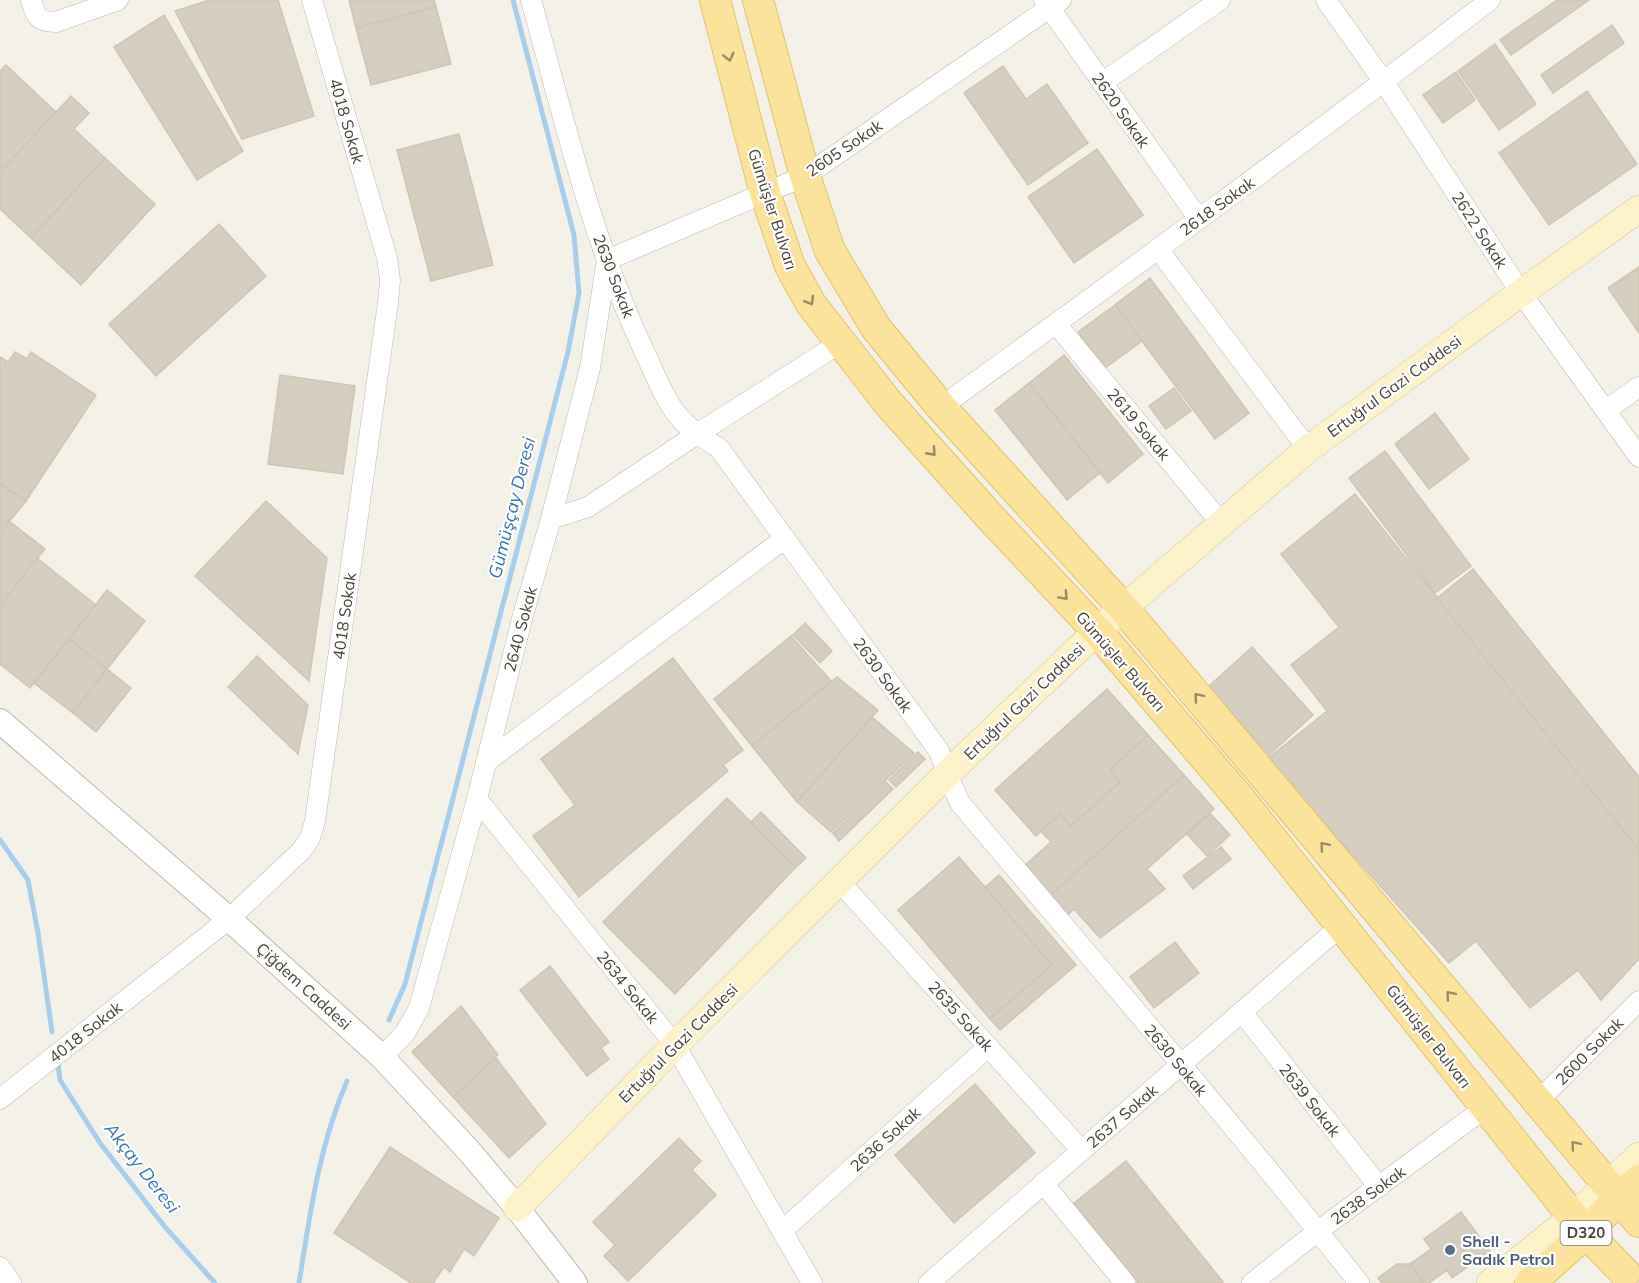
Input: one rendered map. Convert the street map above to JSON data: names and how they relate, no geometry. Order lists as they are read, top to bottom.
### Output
{
  "streets": {
    "main road": ["Gümüşler Bulvarı", "Ertuğrul Gazi Caddesi", "D320"],
    "street": [
      "2620 Sokak",
      "4018 Sokak",
      "2605 Sokak",
      "2618 Sokak",
      "2622 Sokak",
      "2630 Sokak",
      "2619 Sokak",
      "2640 Sokak",
      "Çiğdem Caddesi",
      "2634 Sokak",
      "2635 Sokak",
      "2600 Sokak",
      "2639 Sokak",
      "2637 Sokak",
      "2636 Sokak",
      "2638 Sokak"
    ]
  },
  "crossings": [
    ["2620 Sokak", "2605 Sokak"],
    ["2620 Sokak", "2618 Sokak"],
    ["4018 Sokak", "Çiğdem Caddesi"],
    ["2605 Sokak", "Gümüşler Bulvarı"],
    ["2605 Sokak", "2630 Sokak"],
    ["2605 Sokak", "2640 Sokak"],
    ["2618 Sokak", "2622 Sokak"],
    ["2618 Sokak", "2619 Sokak"],
    ["Gümüşler Bulvarı", "Ertuğrul Gazi Caddesi"],
    ["Gümüşler Bulvarı", "2637 Sokak"],
    ["Gümüşler Bulvarı", "2638 Sokak"],
    ["Gümüşler Bulvarı", "D320"],
    ["2622 Sokak", "Ertuğrul Gazi Caddesi"],
    ["2630 Sokak", "Ertuğrul Gazi Caddesi"],
    ["2630 Sokak", "2640 Sokak"],
    ["2630 Sokak", "2637 Sokak"],
    ["2630 Sokak", "2638 Sokak"],
    ["Ertuğrul Gazi Caddesi", "2619 Sokak"],
    ["Ertuğrul Gazi Caddesi", "Çiğdem Caddesi"],
    ["Ertuğrul Gazi Caddesi", "2634 Sokak"],
    ["Ertuğrul Gazi Caddesi", "2635 Sokak"],
    ["2640 Sokak", "Çiğdem Caddesi"],
    ["2640 Sokak", "2634 Sokak"],
    ["2634 Sokak", "2636 Sokak"],
    ["2635 Sokak", "2637 Sokak"],
    ["2635 Sokak", "2636 Sokak"],
    ["2639 Sokak", "2637 Sokak"],
    ["2639 Sokak", "2638 Sokak"]
  ],
  "water": ["Gümüşçay Deresi", "Akçay Deresi"],
  "places": ["Shell - Sadık Petrol"]
}
